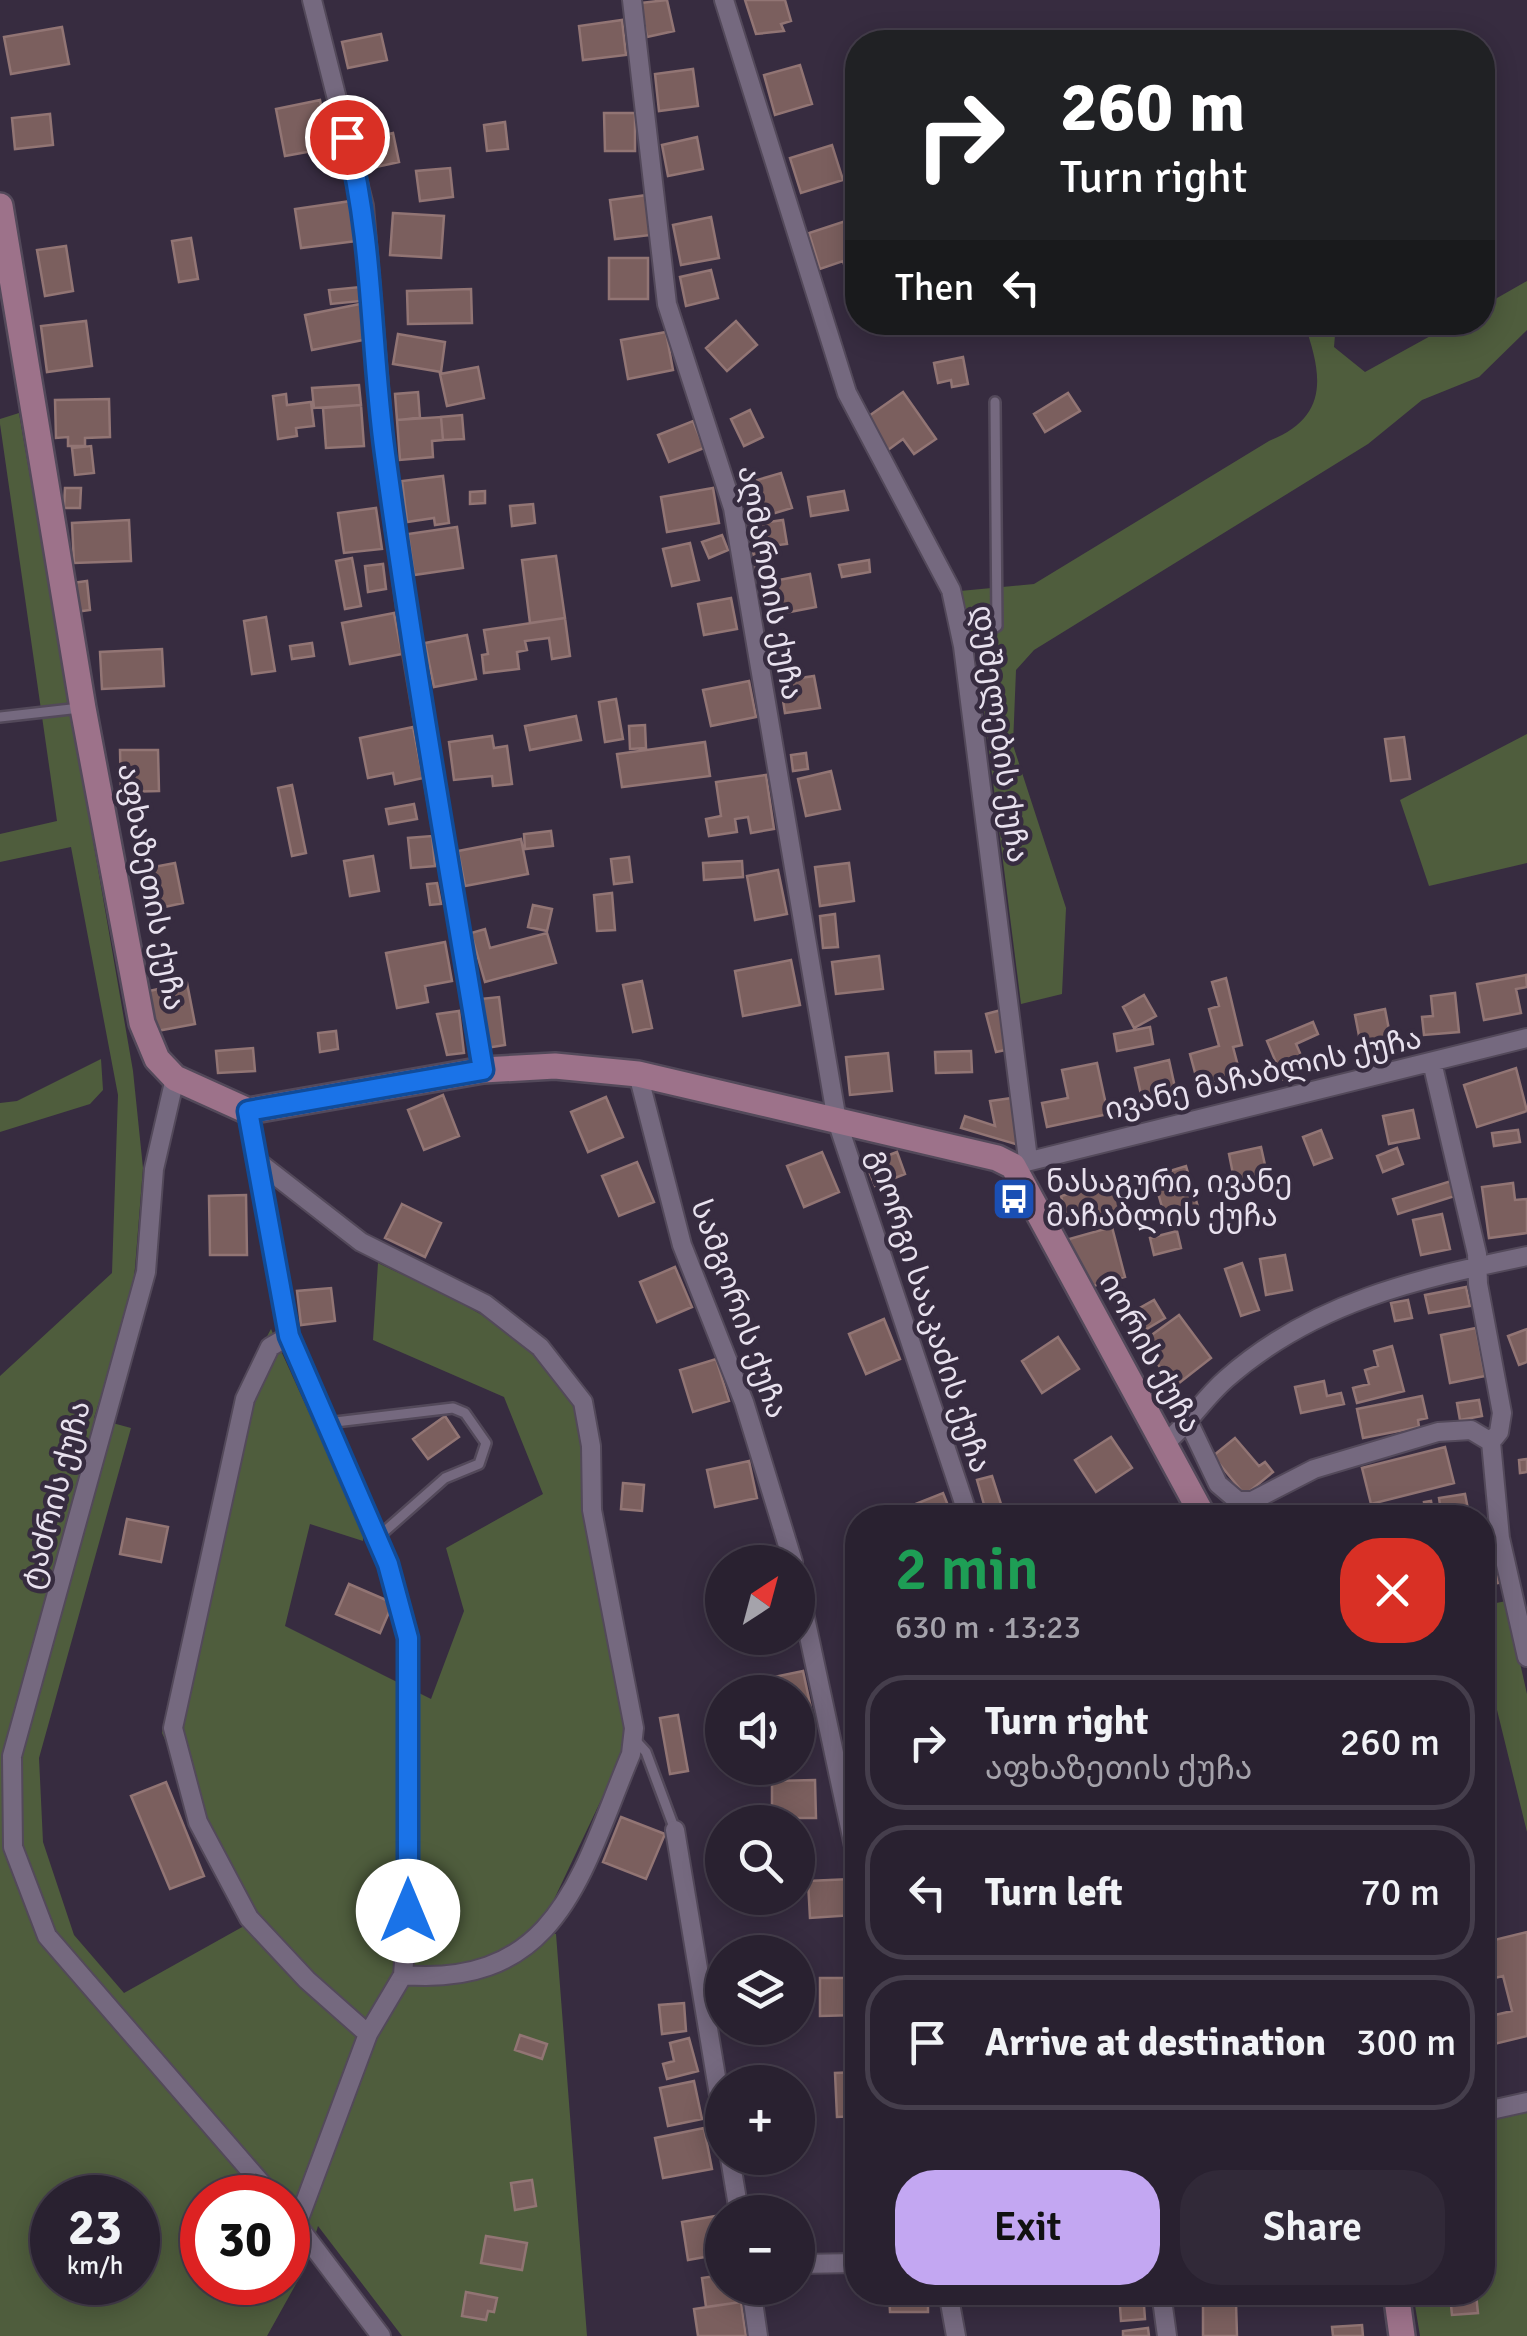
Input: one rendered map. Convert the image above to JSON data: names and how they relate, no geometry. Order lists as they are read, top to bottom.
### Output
{
  "streets": {
    "street": [
      "აღმართის ქუჩა",
      "დუშელების ქუჩა",
      "აფხაზეთის ქუჩა",
      "ივანე მაჩაბლის ქუჩა",
      "სამგორის ქუჩა",
      "გიორგი სააკაძის ქუჩა",
      "იორის ქუჩა",
      "ტაძრის ქუჩა"
    ]
  },
  "crossings": [
    ["აღმართის ქუჩა", "გიორგი სააკაძის ქუჩა"],
    ["დუშელების ქუჩა", "ივანე მაჩაბლის ქუჩა"],
    ["დუშელების ქუჩა", "იორის ქუჩა"],
    ["აფხაზეთის ქუჩა", "ტაძრის ქუჩა"],
    ["ივანე მაჩაბლის ქუჩა", "იორის ქუჩა"]
  ],
  "places": {
    "bus stop": ["ნასაგური, ივანე მაჩაბლის ქუჩა"]
  },
  "north": "top right",
  "page": {
    "turn": ["260 m", "Turn right"],
    "then": "Then",
    "heading": ["2 min", "630 m · 13:23"],
    "map_buttons": ["+", "−"],
    "list": [
      {
        "name": "Turn right",
        "note": "აფხაზეთის ქუჩა",
        "value": "260 m"
      },
      {
        "name": "Turn left",
        "value": "70 m"
      },
      {
        "name": "Arrive at destination",
        "value": "300 m"
      }
    ],
    "buttons": ["Exit", "Share"],
    "speed": "23 km/h",
    "limit": "30"
  }
}
